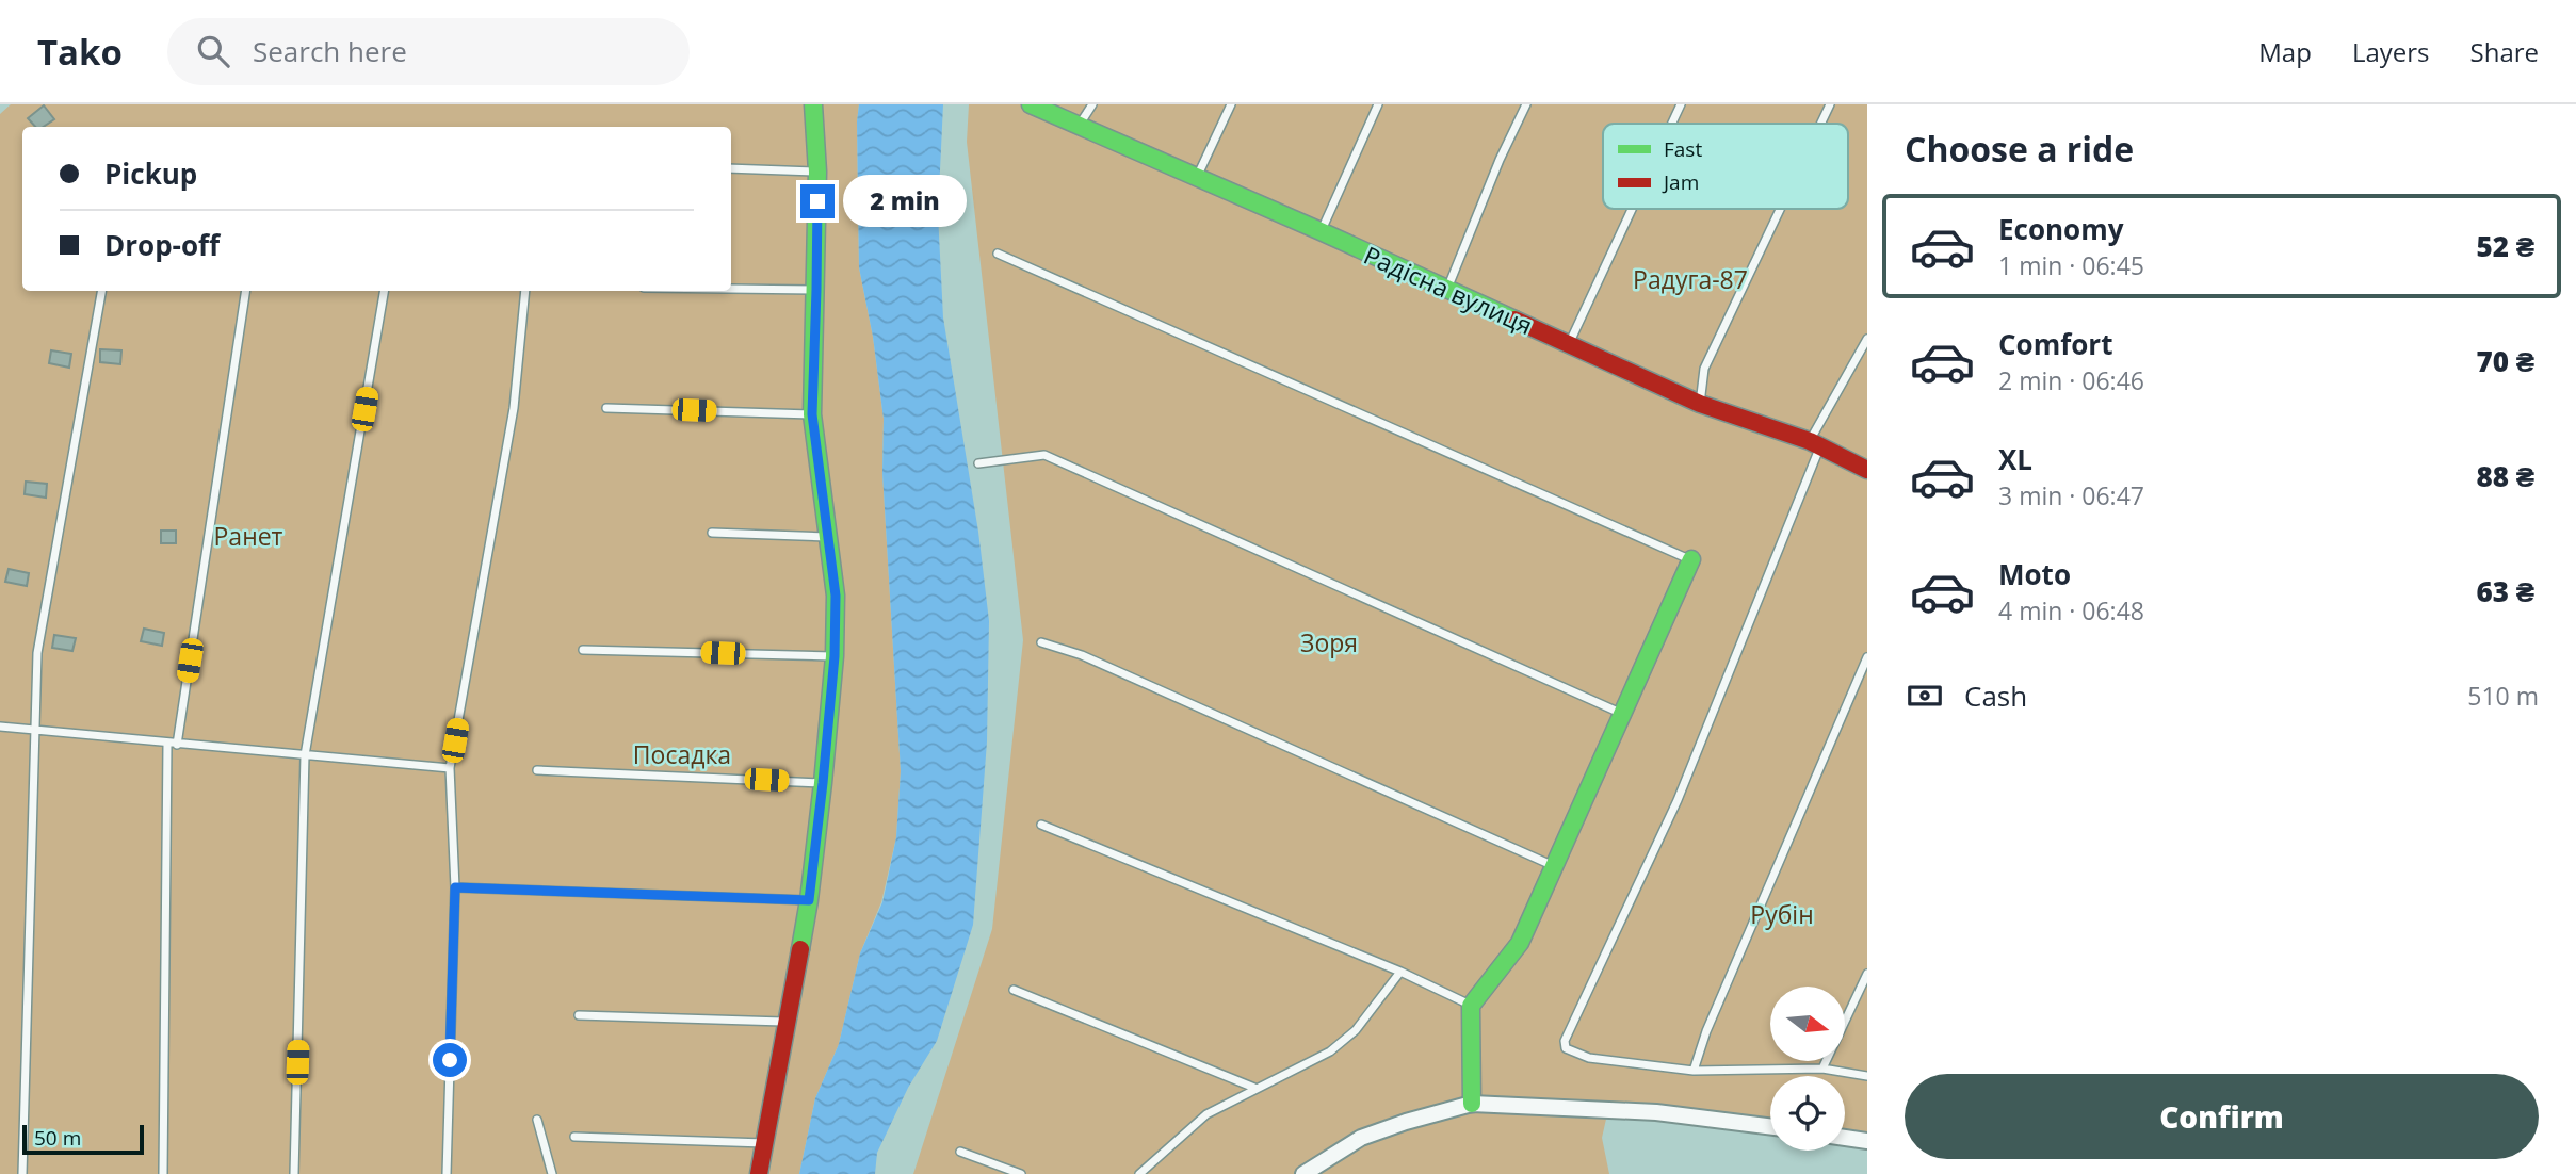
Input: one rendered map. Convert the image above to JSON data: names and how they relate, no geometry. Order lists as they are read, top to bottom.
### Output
{
  "streets": {
    "street": ["Радісна вулиця"]
  },
  "parks": [
    "Радуга-87",
    "Ранет",
    "Зоря",
    "Посадка",
    "Рубін"
  ],
  "legend": ["Fast", "Jam"],
  "scale_bar": "50 m",
  "north": "right",
  "page": {
    "header": "Tako",
    "search": "Search here",
    "nav": ["Map", "Layers", "Share"],
    "heading": "Choose a ride",
    "banner": ["Pickup", "Drop-off"],
    "bubble": "2 min",
    "list": [
      {
        "name": "Economy",
        "note": "1 min · 06:45",
        "value": "52 ₴"
      },
      {
        "name": "Comfort",
        "note": "2 min · 06:46",
        "value": "70 ₴"
      },
      {
        "name": "XL",
        "note": "3 min · 06:47",
        "value": "88 ₴"
      },
      {
        "name": "Moto",
        "note": "4 min · 06:48",
        "value": "63 ₴"
      }
    ],
    "pay": ["Cash", "510 m"],
    "buttons": "Confirm",
    "scale": "50 m"
  }
}
